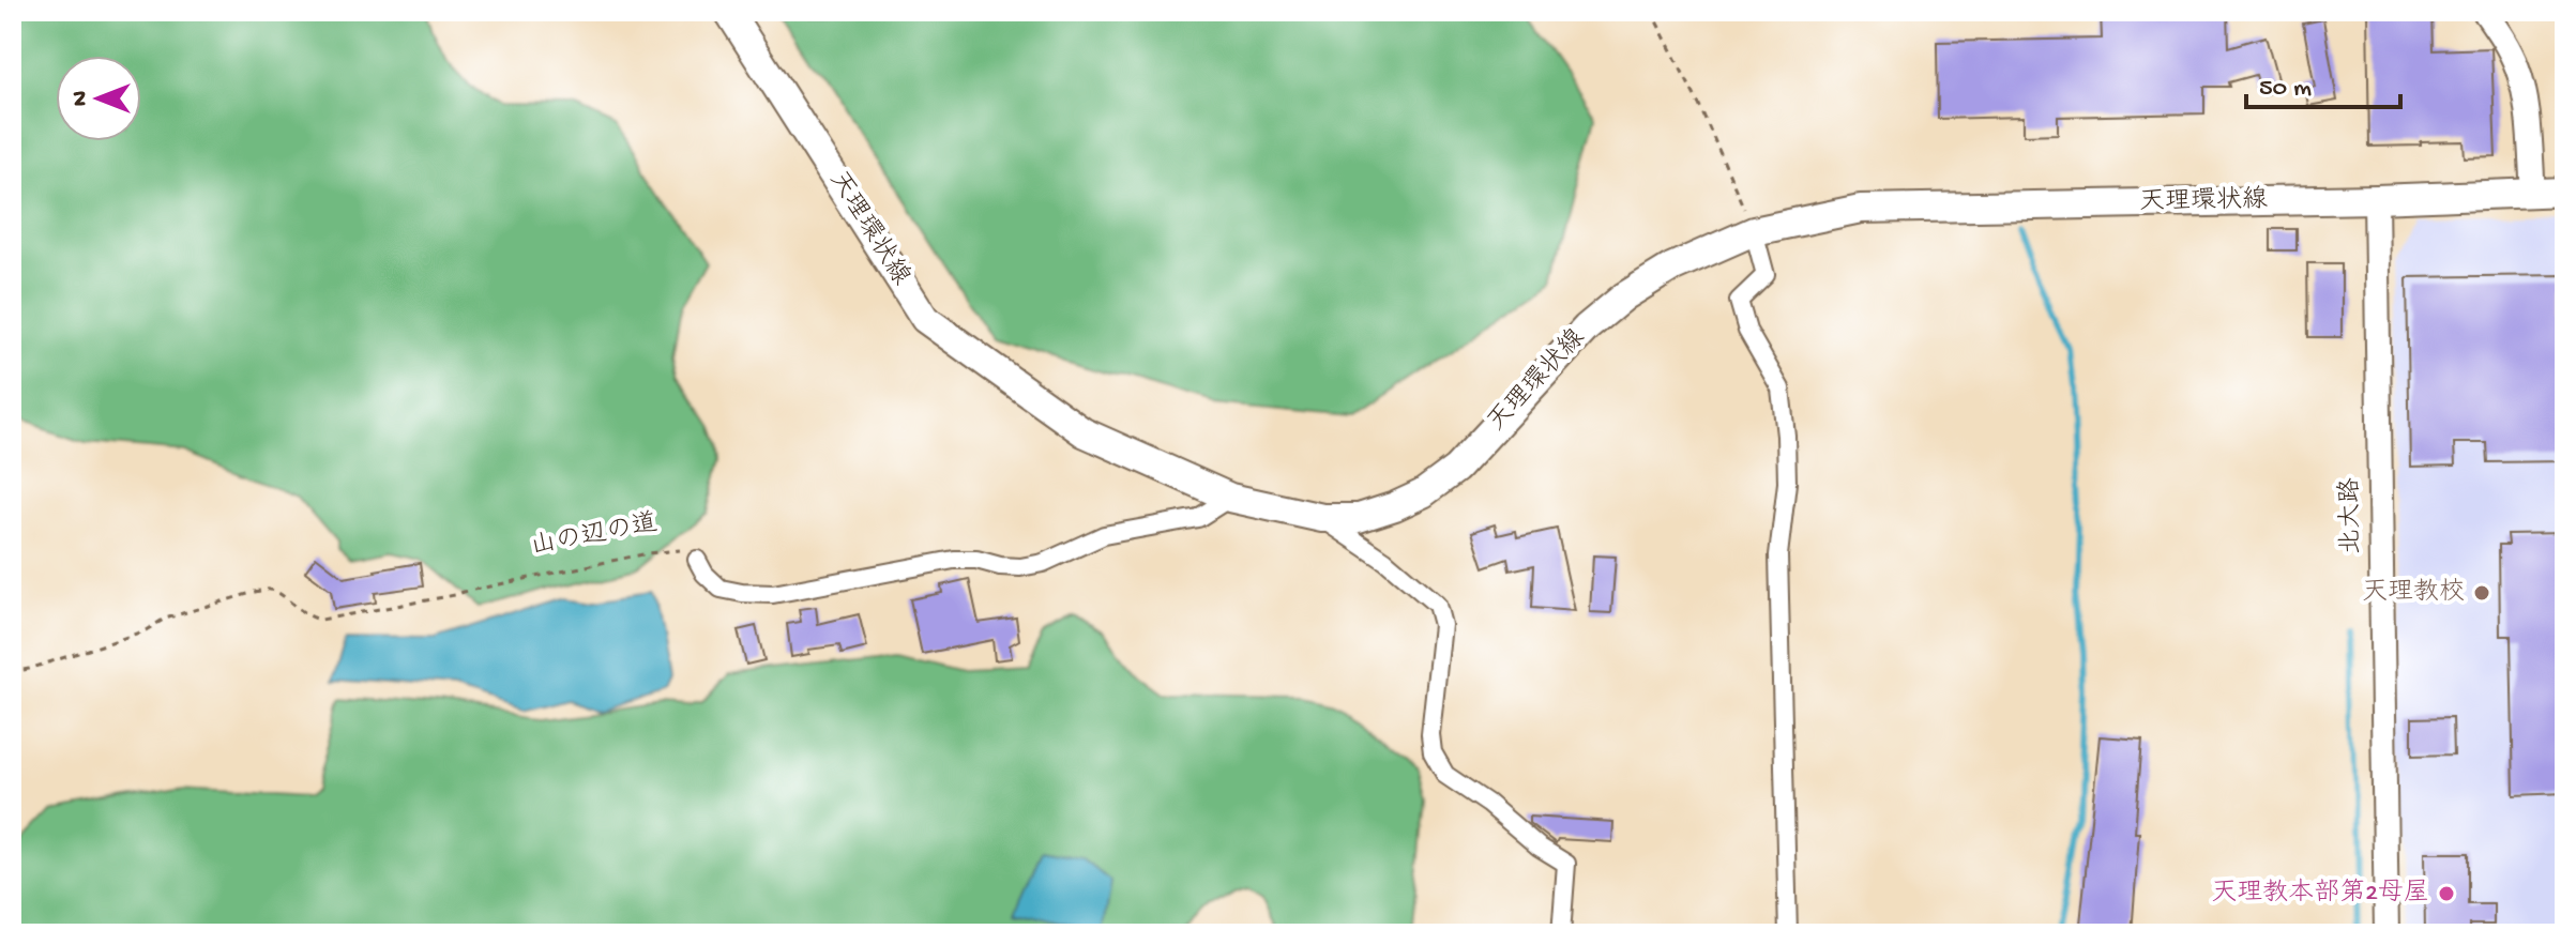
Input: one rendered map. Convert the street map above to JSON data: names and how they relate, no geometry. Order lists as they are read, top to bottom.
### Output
{
  "streets": {
    "main road": ["天理環状線"],
    "street": ["北大路"],
    "path": ["山の辺の道"]
  },
  "crossings": [
    ["天理環状線", "北大路"]
  ],
  "places": ["天理教校", "天理教本部第2母屋"],
  "scale_bar": "50 m",
  "north": "left"
}
